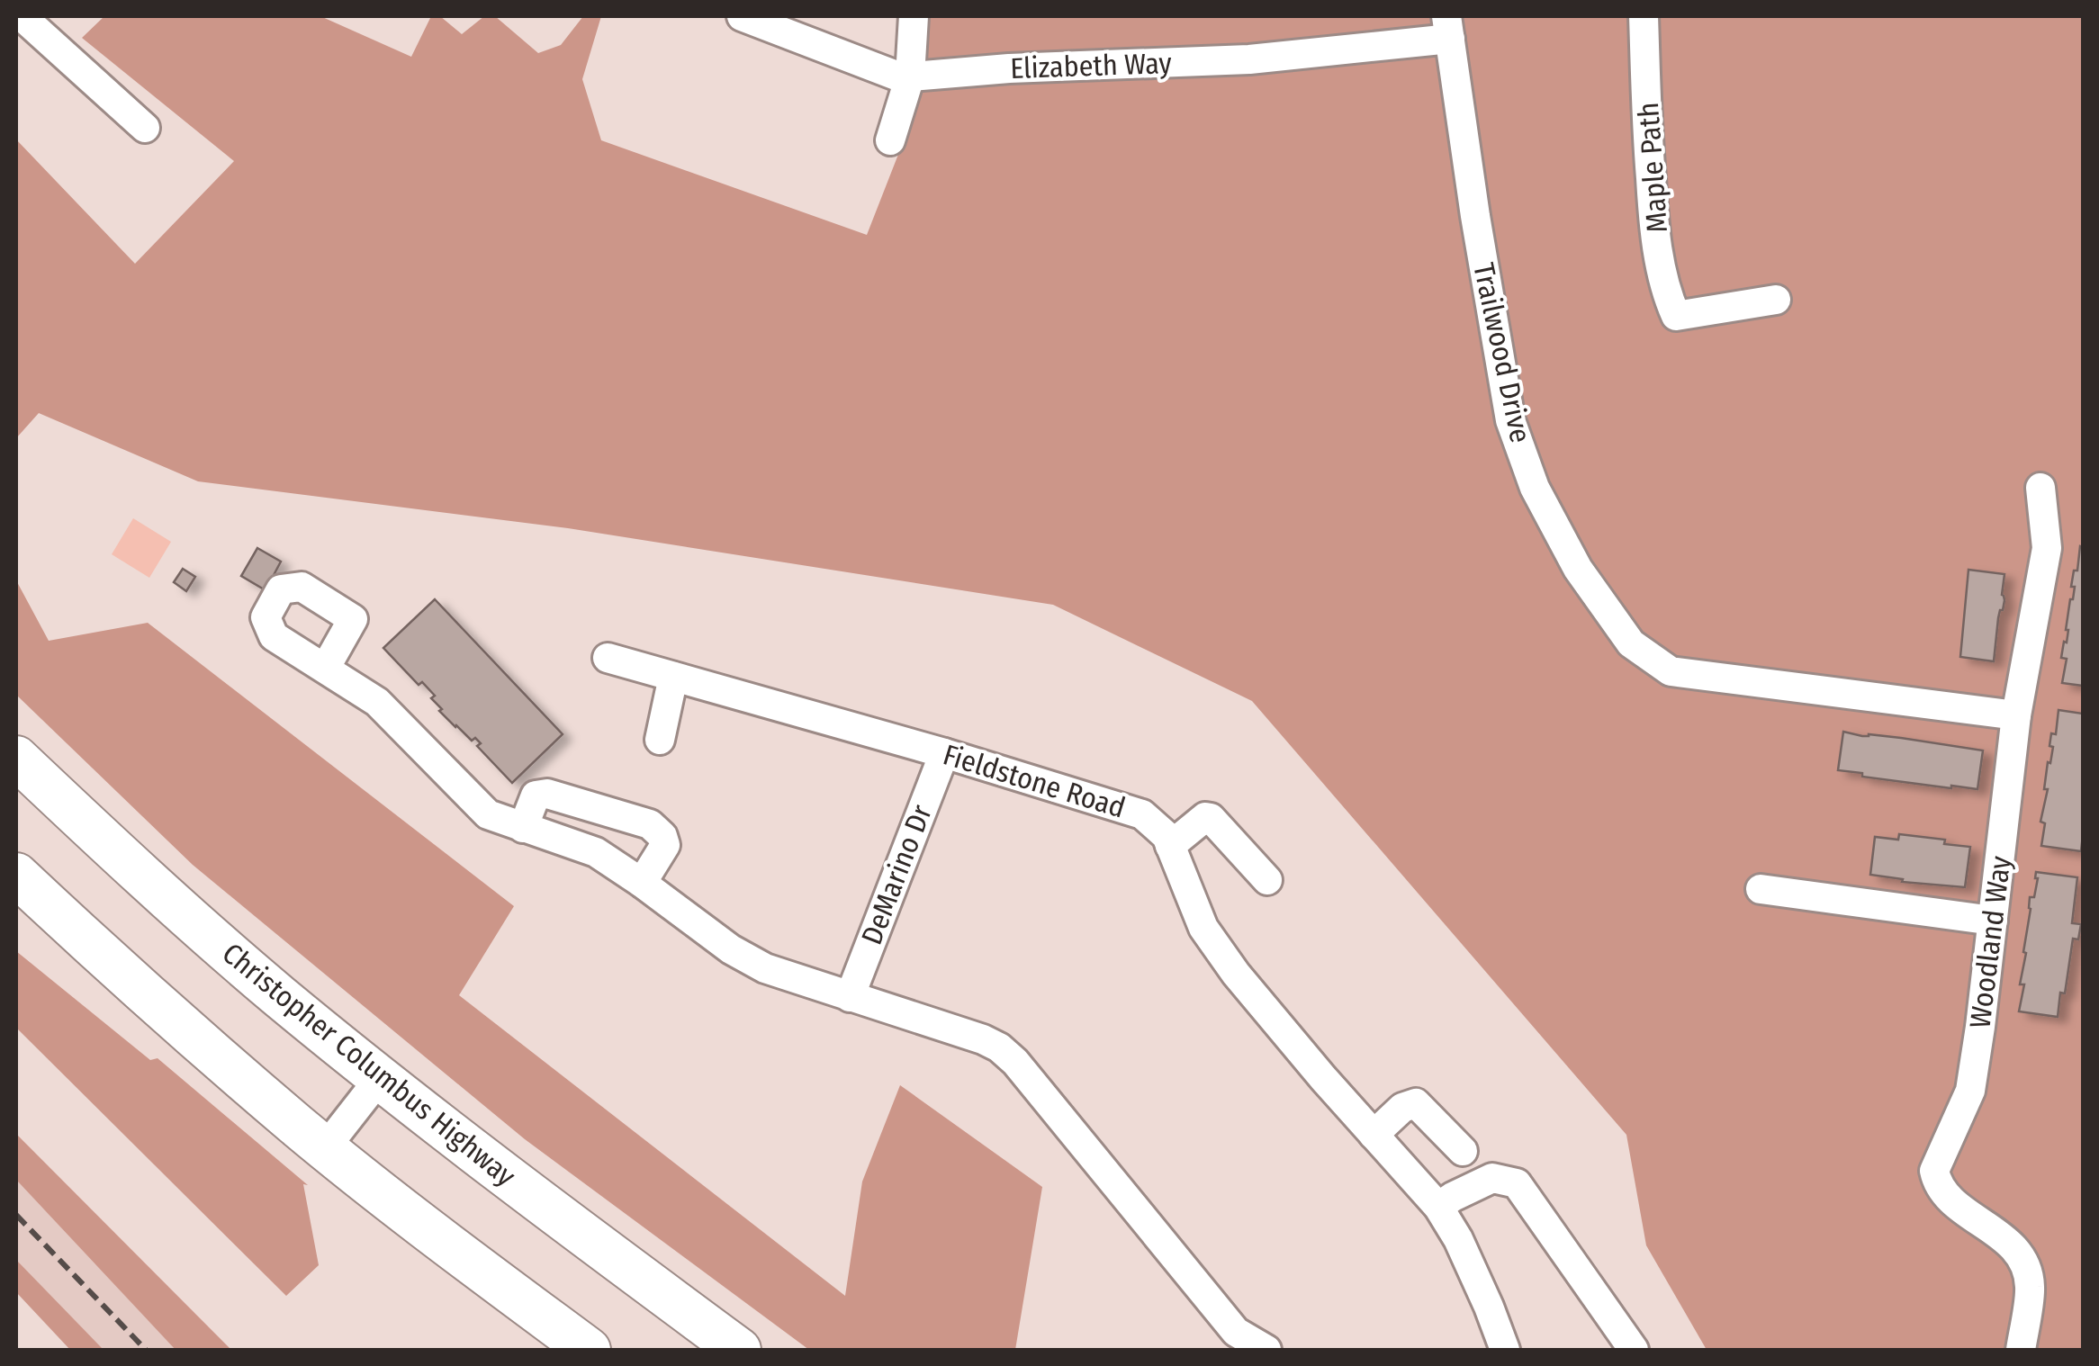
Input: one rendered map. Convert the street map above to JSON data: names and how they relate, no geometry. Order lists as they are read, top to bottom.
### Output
{
  "streets": {
    "highway": ["Christopher Columbus Highway"],
    "street": [
      "Elizabeth Way",
      "Maple Path",
      "Trailwood Drive",
      "Fieldstone Road",
      "DeMarino Dr",
      "Woodland Way"
    ]
  },
  "crossings": [
    ["Elizabeth Way", "Trailwood Drive"],
    ["Trailwood Drive", "Woodland Way"],
    ["Fieldstone Road", "DeMarino Dr"]
  ]
}
